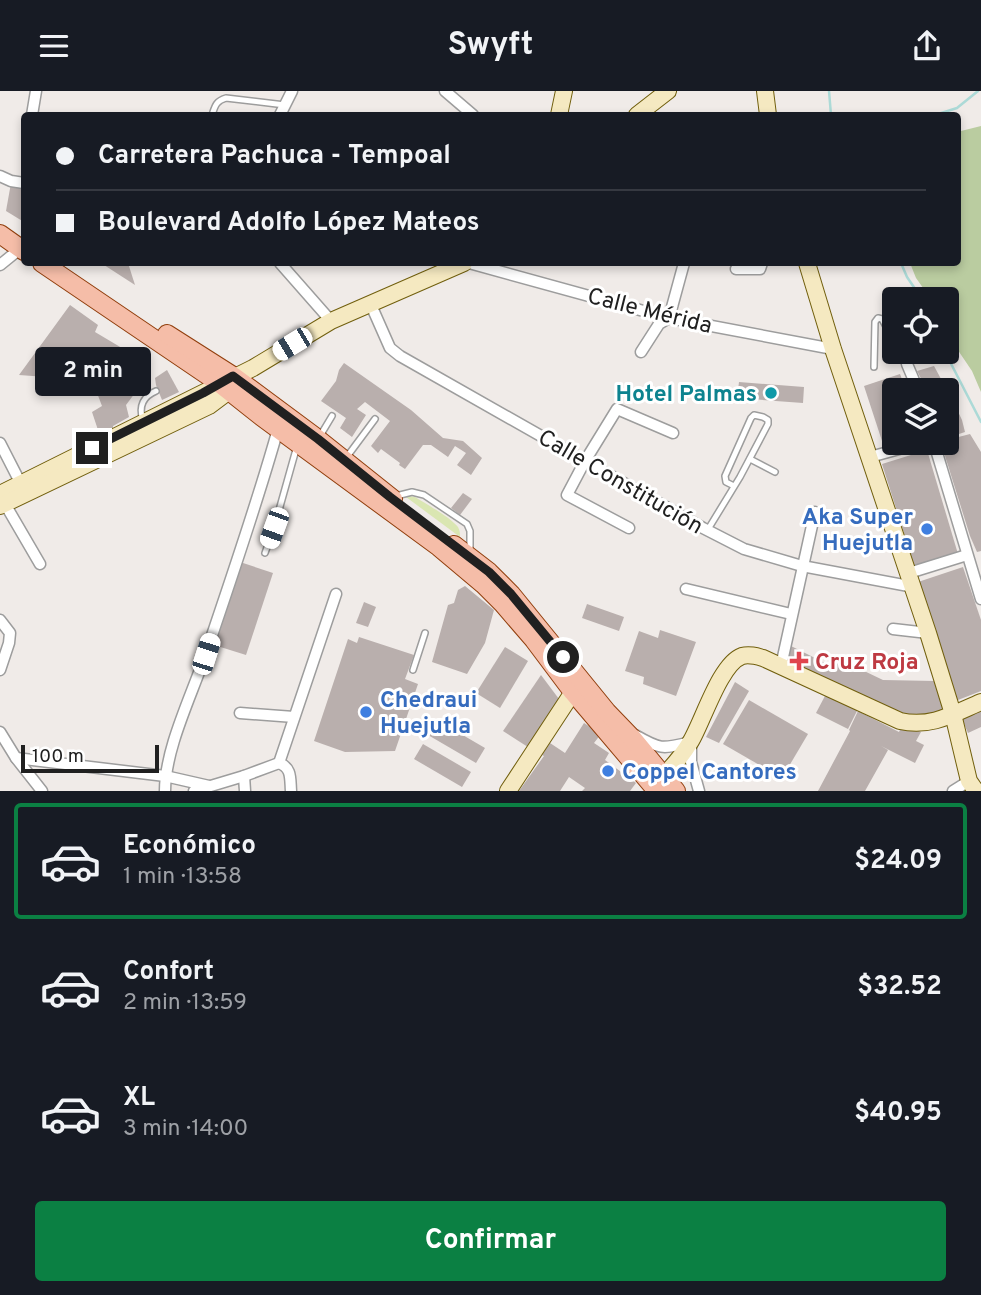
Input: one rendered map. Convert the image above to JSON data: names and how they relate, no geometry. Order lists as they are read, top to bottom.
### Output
{
  "streets": {
    "street": ["Calle Mérida", "Calle Constitución"]
  },
  "places": {
    "other": [
      "Hotel Palmas",
      "Aka Super Huejutla",
      "Chedraui Huejutla",
      "Coppel Cantores"
    ],
    "health": ["Cruz Roja"]
  },
  "scale_bar": "100 m",
  "page": {
    "header": "Swyft",
    "banner": ["Carretera Pachuca - Tempoal", "Boulevard Adolfo López Mateos"],
    "bubble": "2 min",
    "scale": "100 m",
    "list": [
      {
        "name": "Económico",
        "note": "1 min · 13:58",
        "value": "$24.09"
      },
      {
        "name": "Confort",
        "note": "2 min · 13:59",
        "value": "$32.52"
      },
      {
        "name": "XL",
        "note": "3 min · 14:00",
        "value": "$40.95"
      }
    ],
    "buttons": "Confirmar"
  }
}
